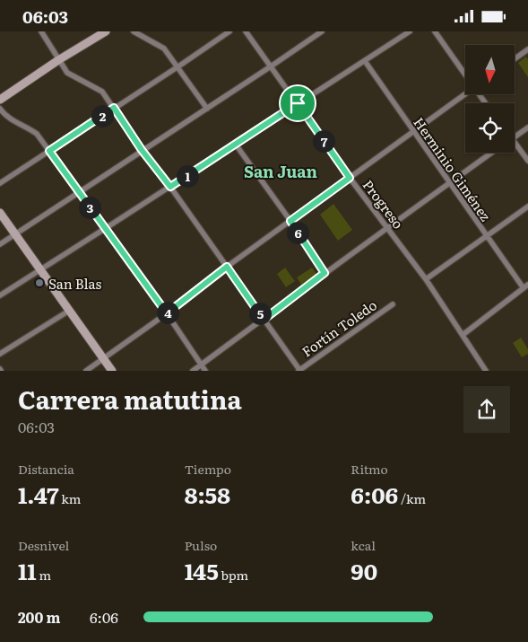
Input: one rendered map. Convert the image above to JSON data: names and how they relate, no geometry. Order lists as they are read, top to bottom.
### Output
{
  "streets": {
    "street": ["Herminio Giménez", "Progreso", "Fortín Toledo"]
  },
  "districts": ["San Juan"],
  "places": ["San Blas"],
  "north": "bottom",
  "page": {
    "status": "06:03",
    "pins": [
      "2",
      "7",
      "1",
      "3",
      "6",
      "4",
      "5"
    ],
    "heading": ["Carrera matutina", "06:03"],
    "stats": [
      ["Distancia", "1.47 km"],
      ["Tiempo", "8:58"],
      ["Ritmo", "6:06 /km"],
      ["Desnivel", "11 m"],
      ["Pulso", "145 bpm"],
      ["kcal", "90"]
    ],
    "list": [
      {
        "name": "200 m",
        "note": "6:06"
      }
    ]
  }
}
